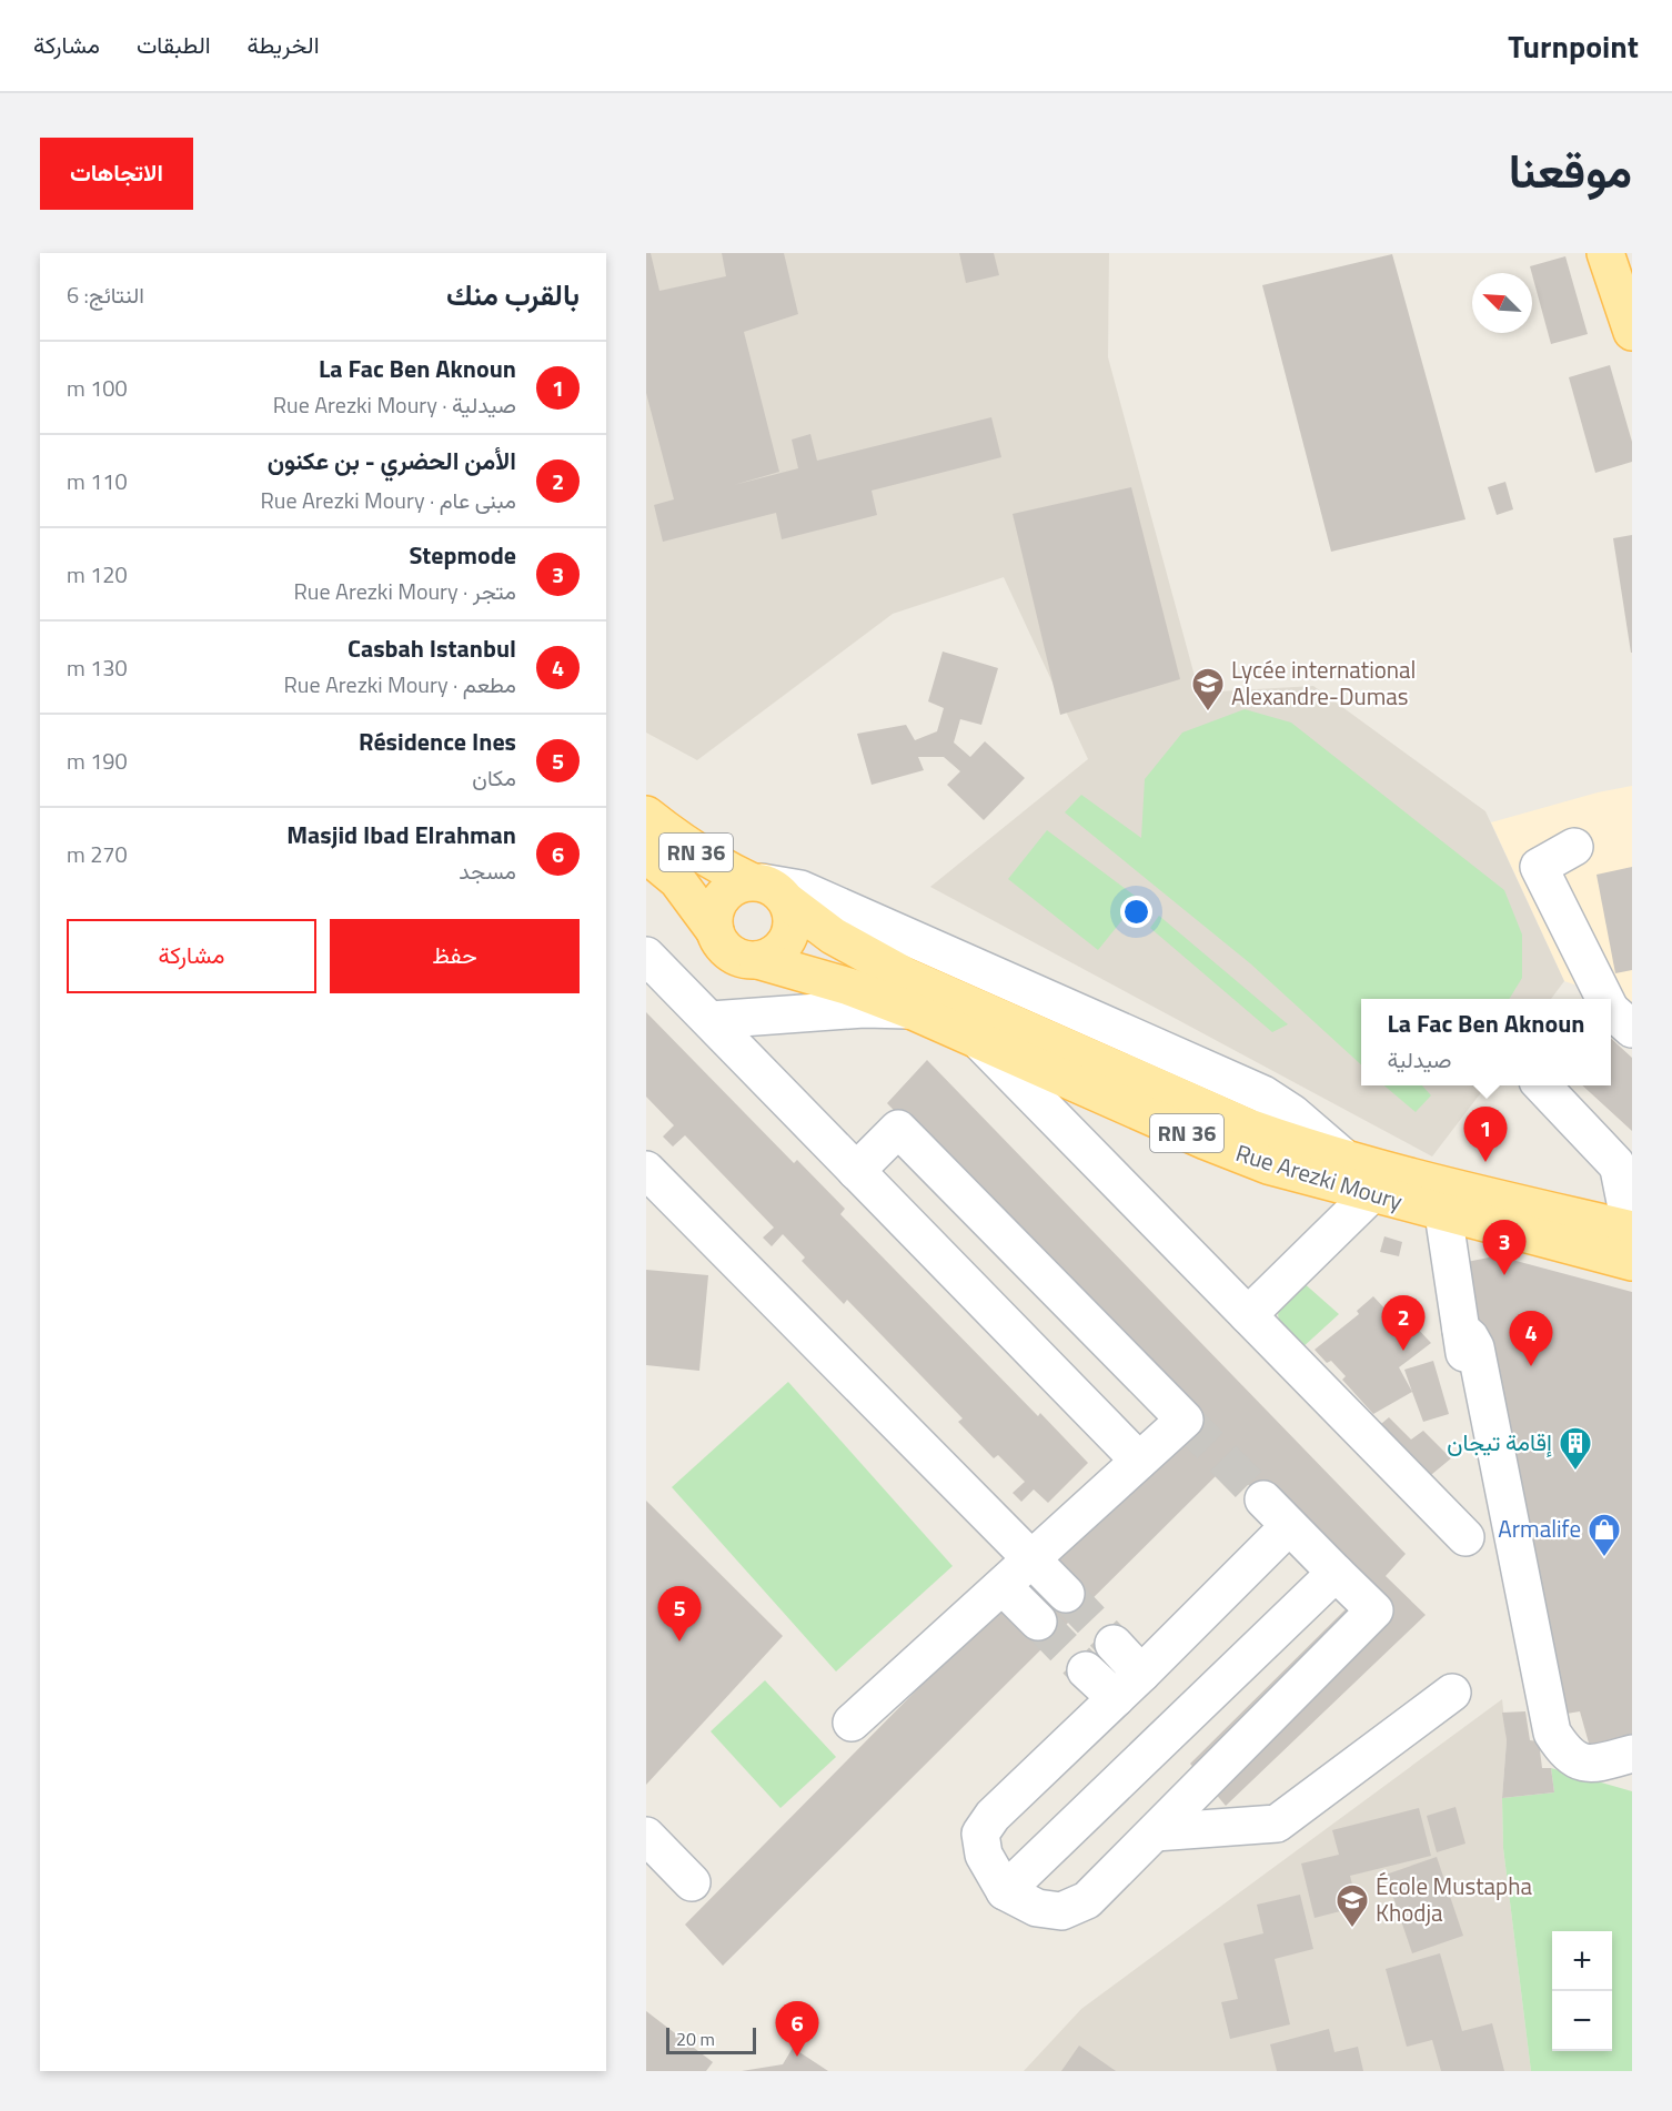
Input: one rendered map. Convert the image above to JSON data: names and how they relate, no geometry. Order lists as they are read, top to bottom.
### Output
{
  "streets": {
    "main road": ["RN 36", "Rue Arezki Moury"]
  },
  "crossings": [
    ["RN 36", "Rue Arezki Moury"]
  ],
  "places": {
    "school or university": ["Lycée international Alexandre-Dumas", "École Mustapha Khodja"],
    "building": ["إقامة تيجان"],
    "shop": ["Armalife"]
  },
  "scale_bar": "20 m",
  "north": "top left",
  "page": {
    "header": "Turnpoint",
    "nav": ["الخريطة", "الطبقات", "مشاركة"],
    "title": "موقعنا",
    "buttons": [
      "الاتجاهات",
      ["حفظ", "مشاركة"]
    ],
    "heading": ["بالقرب منك", "النتائج: 6"],
    "list": [
      {
        "mark": "1",
        "name": "La Fac Ben Aknoun",
        "note": "صيدلية · Rue Arezki Moury",
        "value": "100 m"
      },
      {
        "mark": "2",
        "name": "الأمن الحضري - بن عكنون",
        "note": "مبنى عام · Rue Arezki Moury",
        "value": "110 m"
      },
      {
        "mark": "3",
        "name": "Stepmode",
        "note": "متجر · Rue Arezki Moury",
        "value": "120 m"
      },
      {
        "mark": "4",
        "name": "Casbah Istanbul",
        "note": "مطعم · Rue Arezki Moury",
        "value": "130 m"
      },
      {
        "mark": "5",
        "name": "Résidence Ines",
        "note": "مكان",
        "value": "190 m"
      },
      {
        "mark": "6",
        "name": "Masjid Ibad Elrahman",
        "note": "مسجد",
        "value": "270 m"
      }
    ],
    "popup": ["La Fac Ben Aknoun", "صيدلية"],
    "pins": [
      "1",
      "3",
      "2",
      "4",
      "5",
      "6"
    ],
    "map_buttons": ["+", "−"],
    "scale": "20 m"
  }
}
